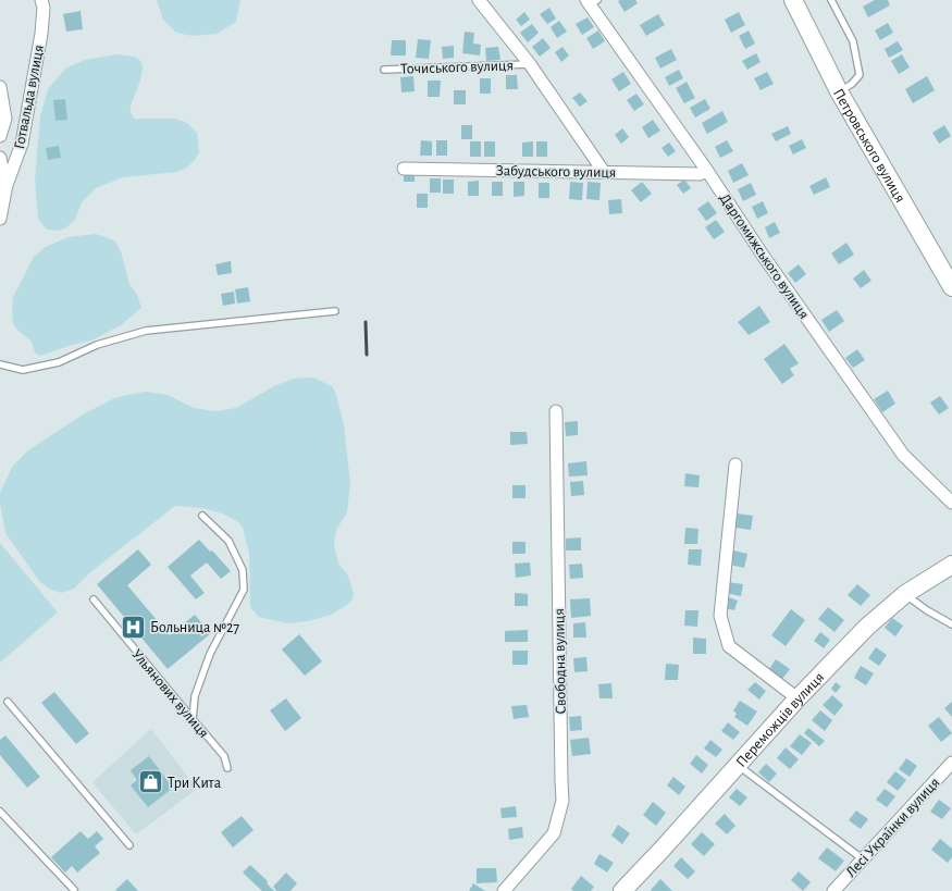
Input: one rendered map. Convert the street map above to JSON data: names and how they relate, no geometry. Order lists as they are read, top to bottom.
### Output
{
  "streets": {
    "main road": ["Петровського вулиця", "Переможців вулиця"],
    "street": [
      "Точиського вулиця",
      "Готвальда вулиця",
      "Забудського вулиця",
      "Даргомижського вулиця",
      "Свободна вулиця",
      "Лесі Українки вулиця"
    ],
    "lane": ["Ульянових вулиця"]
  },
  "crossings": [
    ["Точиського вулиця", "Забудського вулиця"],
    ["Забудського вулиця", "Даргомижського вулиця"]
  ],
  "places": {
    "hospital": ["Больница №27"],
    "shop": ["Три Кита"]
  }
}
